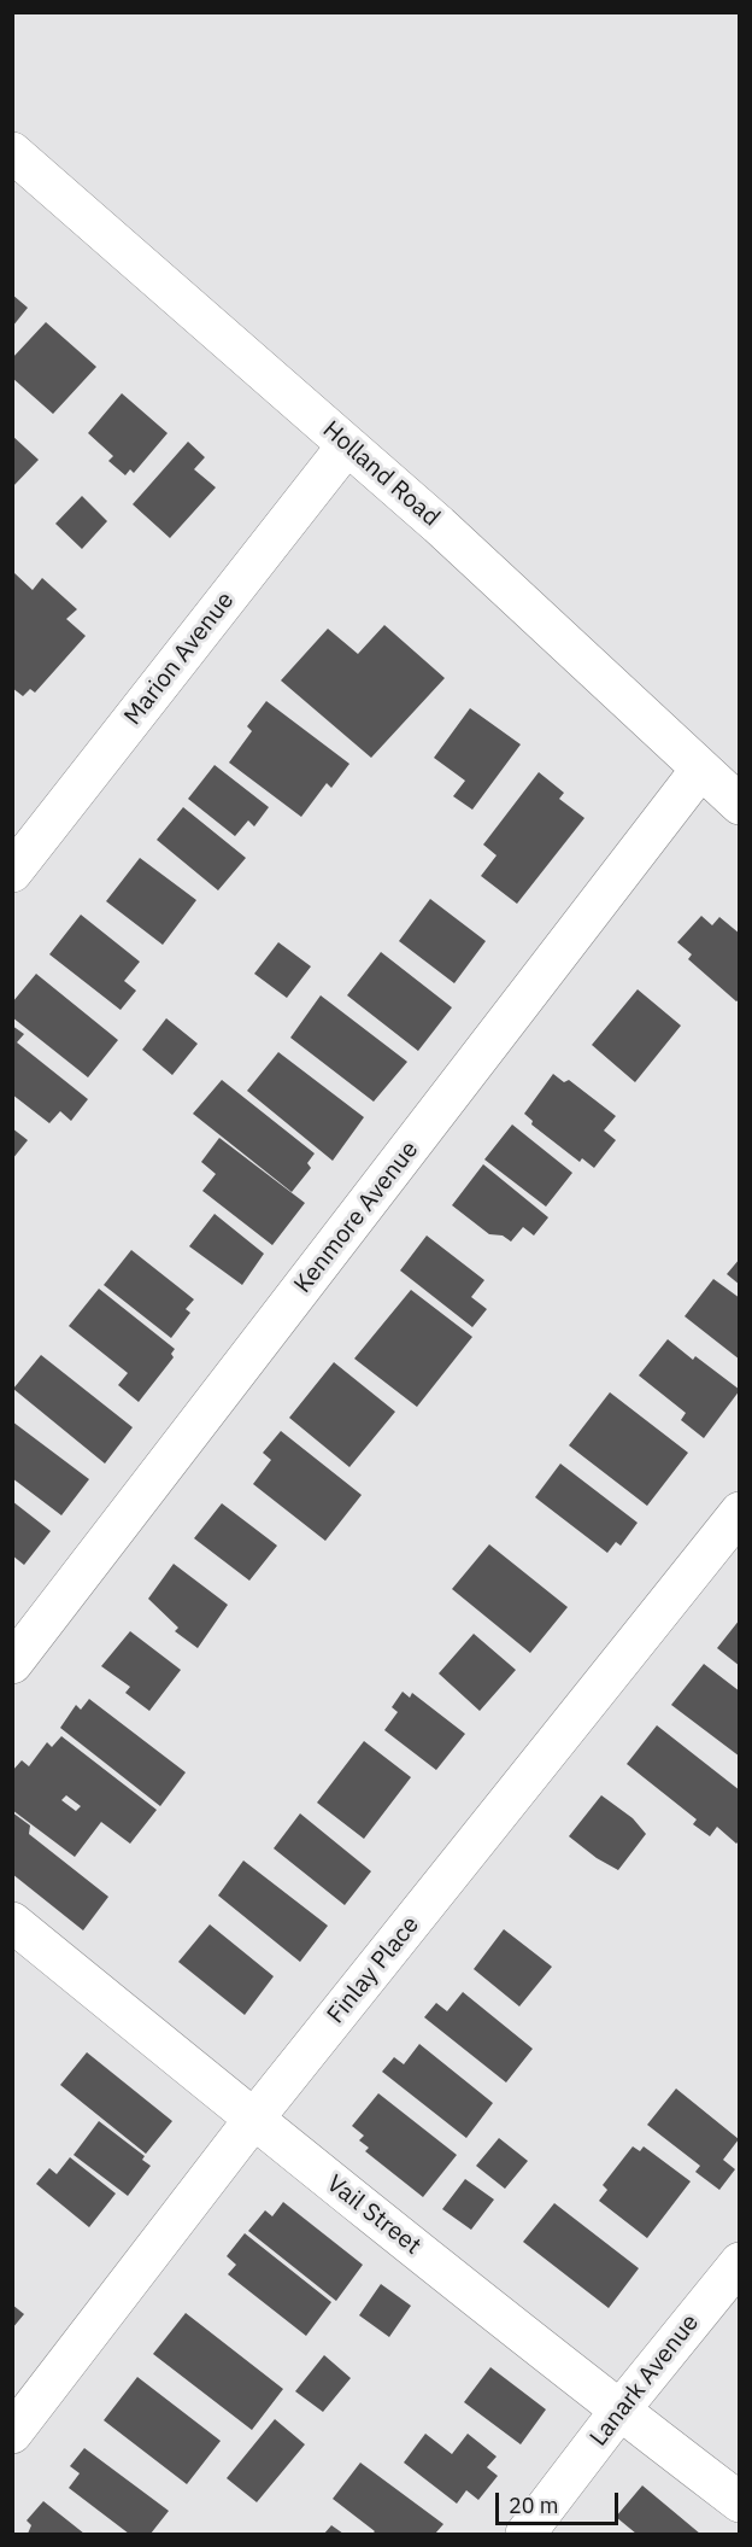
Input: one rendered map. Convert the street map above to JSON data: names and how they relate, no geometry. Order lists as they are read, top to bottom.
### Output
{
  "streets": {
    "street": [
      "Holland Road",
      "Marion Avenue",
      "Kenmore Avenue",
      "Finlay Place",
      "Vail Street",
      "Lanark Avenue"
    ]
  },
  "crossings": [
    ["Holland Road", "Marion Avenue"],
    ["Holland Road", "Kenmore Avenue"],
    ["Finlay Place", "Vail Street"],
    ["Vail Street", "Lanark Avenue"]
  ],
  "scale_bar": "20 m"
}
